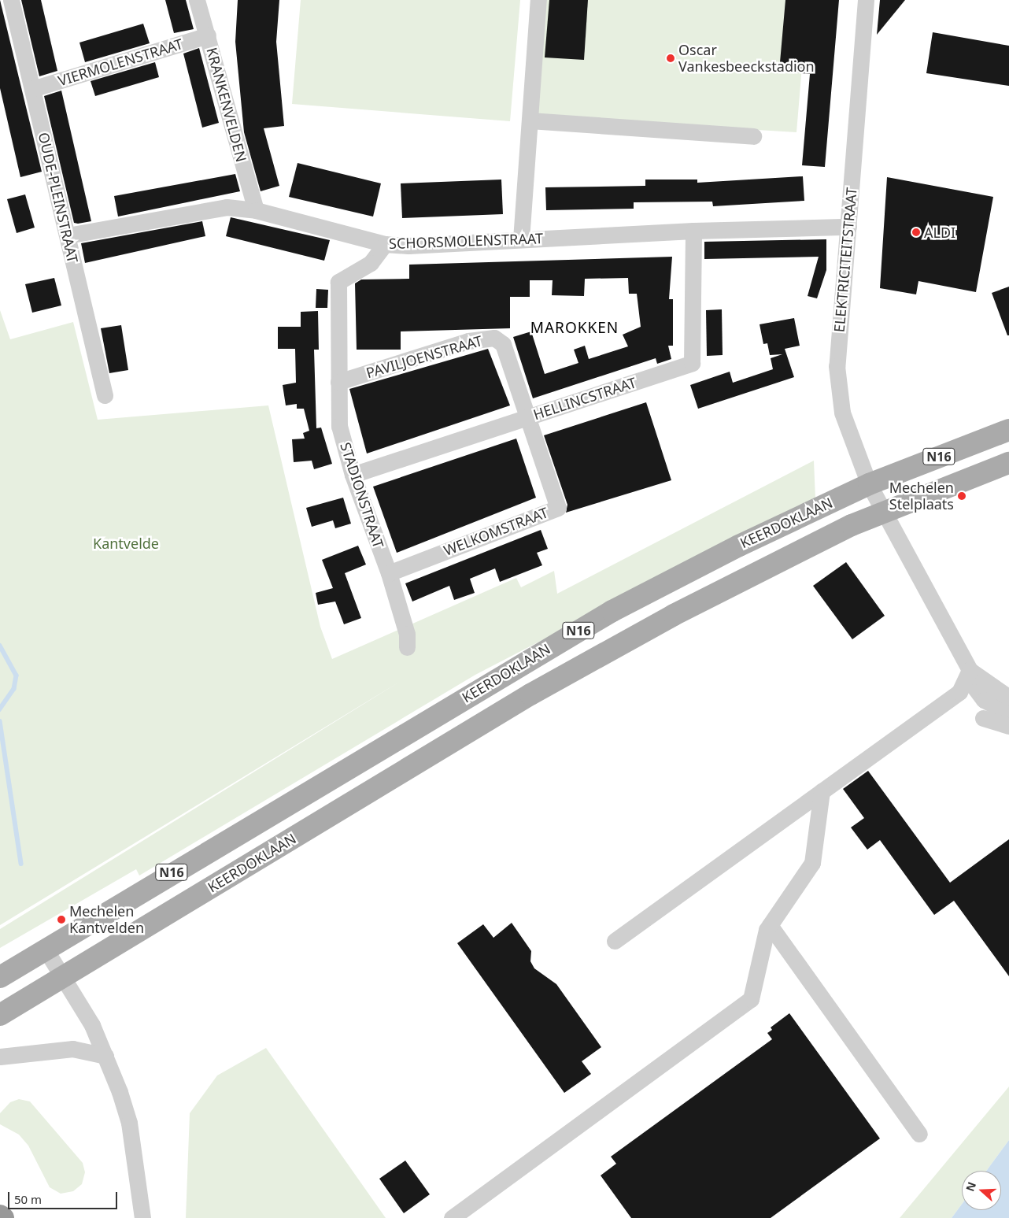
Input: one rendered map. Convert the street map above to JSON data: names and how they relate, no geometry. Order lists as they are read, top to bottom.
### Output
{
  "streets": {
    "main road": ["N16", "KEERDOKLAAN"],
    "street": [
      "VIERMOLENSTRAAT",
      "KRANKENVELDEN",
      "OUDE-PLEINSTRAAT",
      "SCHORSMOLENSTRAAT",
      "ELEKTRICITEITSTRAAT",
      "PAVILJOENSTRAAT",
      "HELLINCSTRAAT",
      "STADIONSTRAAT",
      "WELKOMSTRAAT"
    ]
  },
  "crossings": [
    ["VIERMOLENSTRAAT", "KRANKENVELDEN"],
    ["VIERMOLENSTRAAT", "OUDE-PLEINSTRAAT"],
    ["KRANKENVELDEN", "SCHORSMOLENSTRAAT"],
    ["OUDE-PLEINSTRAAT", "SCHORSMOLENSTRAAT"],
    ["SCHORSMOLENSTRAAT", "ELEKTRICITEITSTRAAT"],
    ["SCHORSMOLENSTRAAT", "HELLINCSTRAAT"],
    ["SCHORSMOLENSTRAAT", "STADIONSTRAAT"],
    ["ELEKTRICITEITSTRAAT", "KEERDOKLAAN"],
    ["PAVILJOENSTRAAT", "HELLINCSTRAAT"],
    ["PAVILJOENSTRAAT", "STADIONSTRAAT"],
    ["PAVILJOENSTRAAT", "WELKOMSTRAAT"],
    ["HELLINCSTRAAT", "STADIONSTRAAT"],
    ["HELLINCSTRAAT", "WELKOMSTRAAT"],
    ["N16", "KEERDOKLAAN"],
    ["STADIONSTRAAT", "WELKOMSTRAAT"]
  ],
  "districts": ["MAROKKEN"],
  "parks": ["Kantvelde"],
  "places": [
    "Oscar Vankesbeeckstadion",
    "ALDI",
    "Mechelen Stelplaats",
    "Mechelen Kantvelden"
  ],
  "scale_bar": "50 m",
  "north": "left"
}
